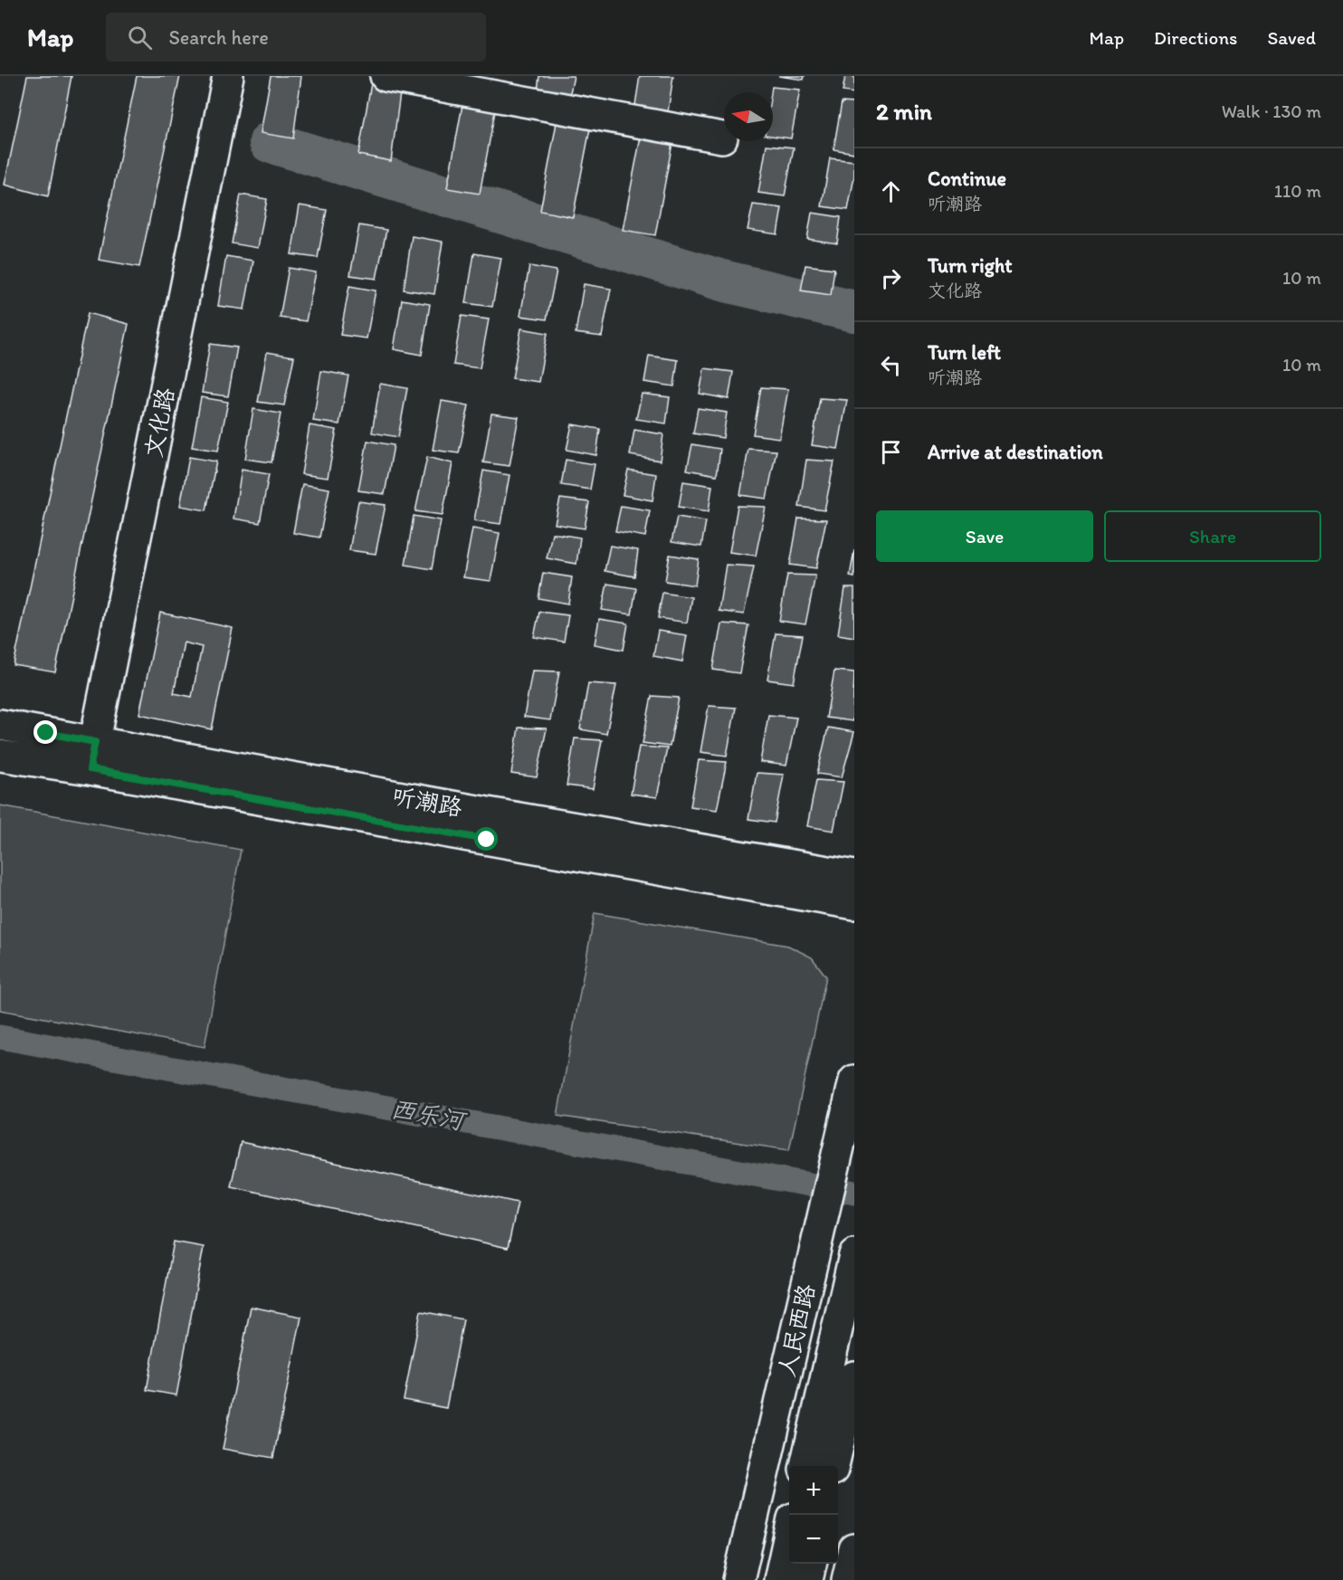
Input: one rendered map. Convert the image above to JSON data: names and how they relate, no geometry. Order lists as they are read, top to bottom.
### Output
{
  "streets": {
    "main road": ["文化路", "听潮路", "人民西路"]
  },
  "crossings": [
    ["文化路", "听潮路"]
  ],
  "water": ["西乐河"],
  "north": "left",
  "page": {
    "header": "Map",
    "search": "Search here",
    "nav": ["Map", "Directions", "Saved"],
    "heading": ["2 min", "Walk · 130 m"],
    "list": [
      ["Continue", "听潮路", "110 m"],
      ["Turn right", "文化路", "10 m"],
      ["Turn left", "听潮路", "10 m"],
      "Arrive at destination"
    ],
    "buttons": ["Save", "Share"],
    "map_buttons": ["+", "−"]
  }
}
